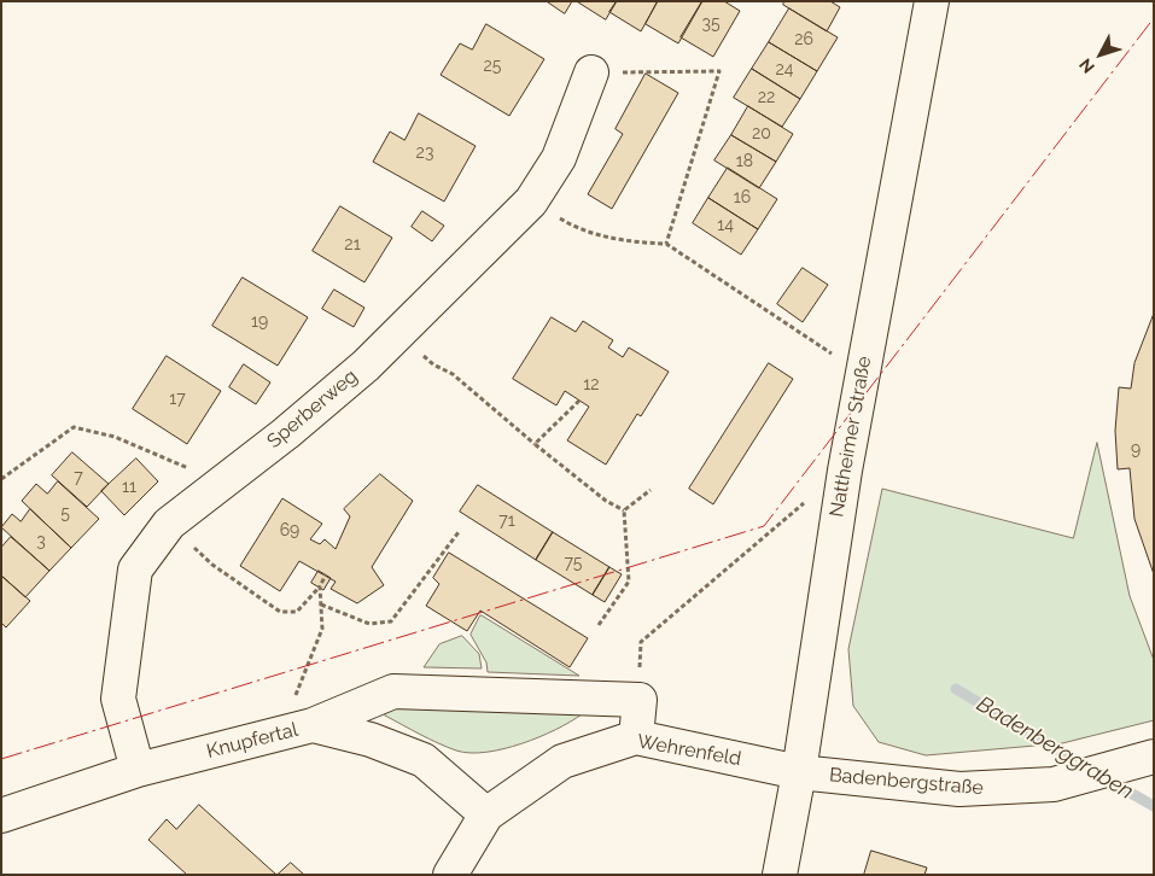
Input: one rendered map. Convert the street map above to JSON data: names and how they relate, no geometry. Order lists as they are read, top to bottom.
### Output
{
  "streets": {
    "street": [
      "Sperberweg",
      "Nattheimer Straße",
      "Knupfertal",
      "Wehrenfeld",
      "Badenbergstraße"
    ]
  },
  "crossings": [
    ["Sperberweg", "Knupfertal"],
    ["Nattheimer Straße", "Wehrenfeld"],
    ["Nattheimer Straße", "Badenbergstraße"],
    ["Knupfertal", "Wehrenfeld"],
    ["Wehrenfeld", "Badenbergstraße"]
  ],
  "water": ["Badenberggraben"],
  "house_numbers": [
    "35",
    "26",
    "25",
    "24",
    "22",
    "20",
    "23",
    "18",
    "16",
    "14",
    "21",
    "19",
    "12",
    "17",
    "9",
    "7",
    "11",
    "5",
    "71",
    "69",
    "3",
    "75"
  ],
  "north": "bottom left"
}
